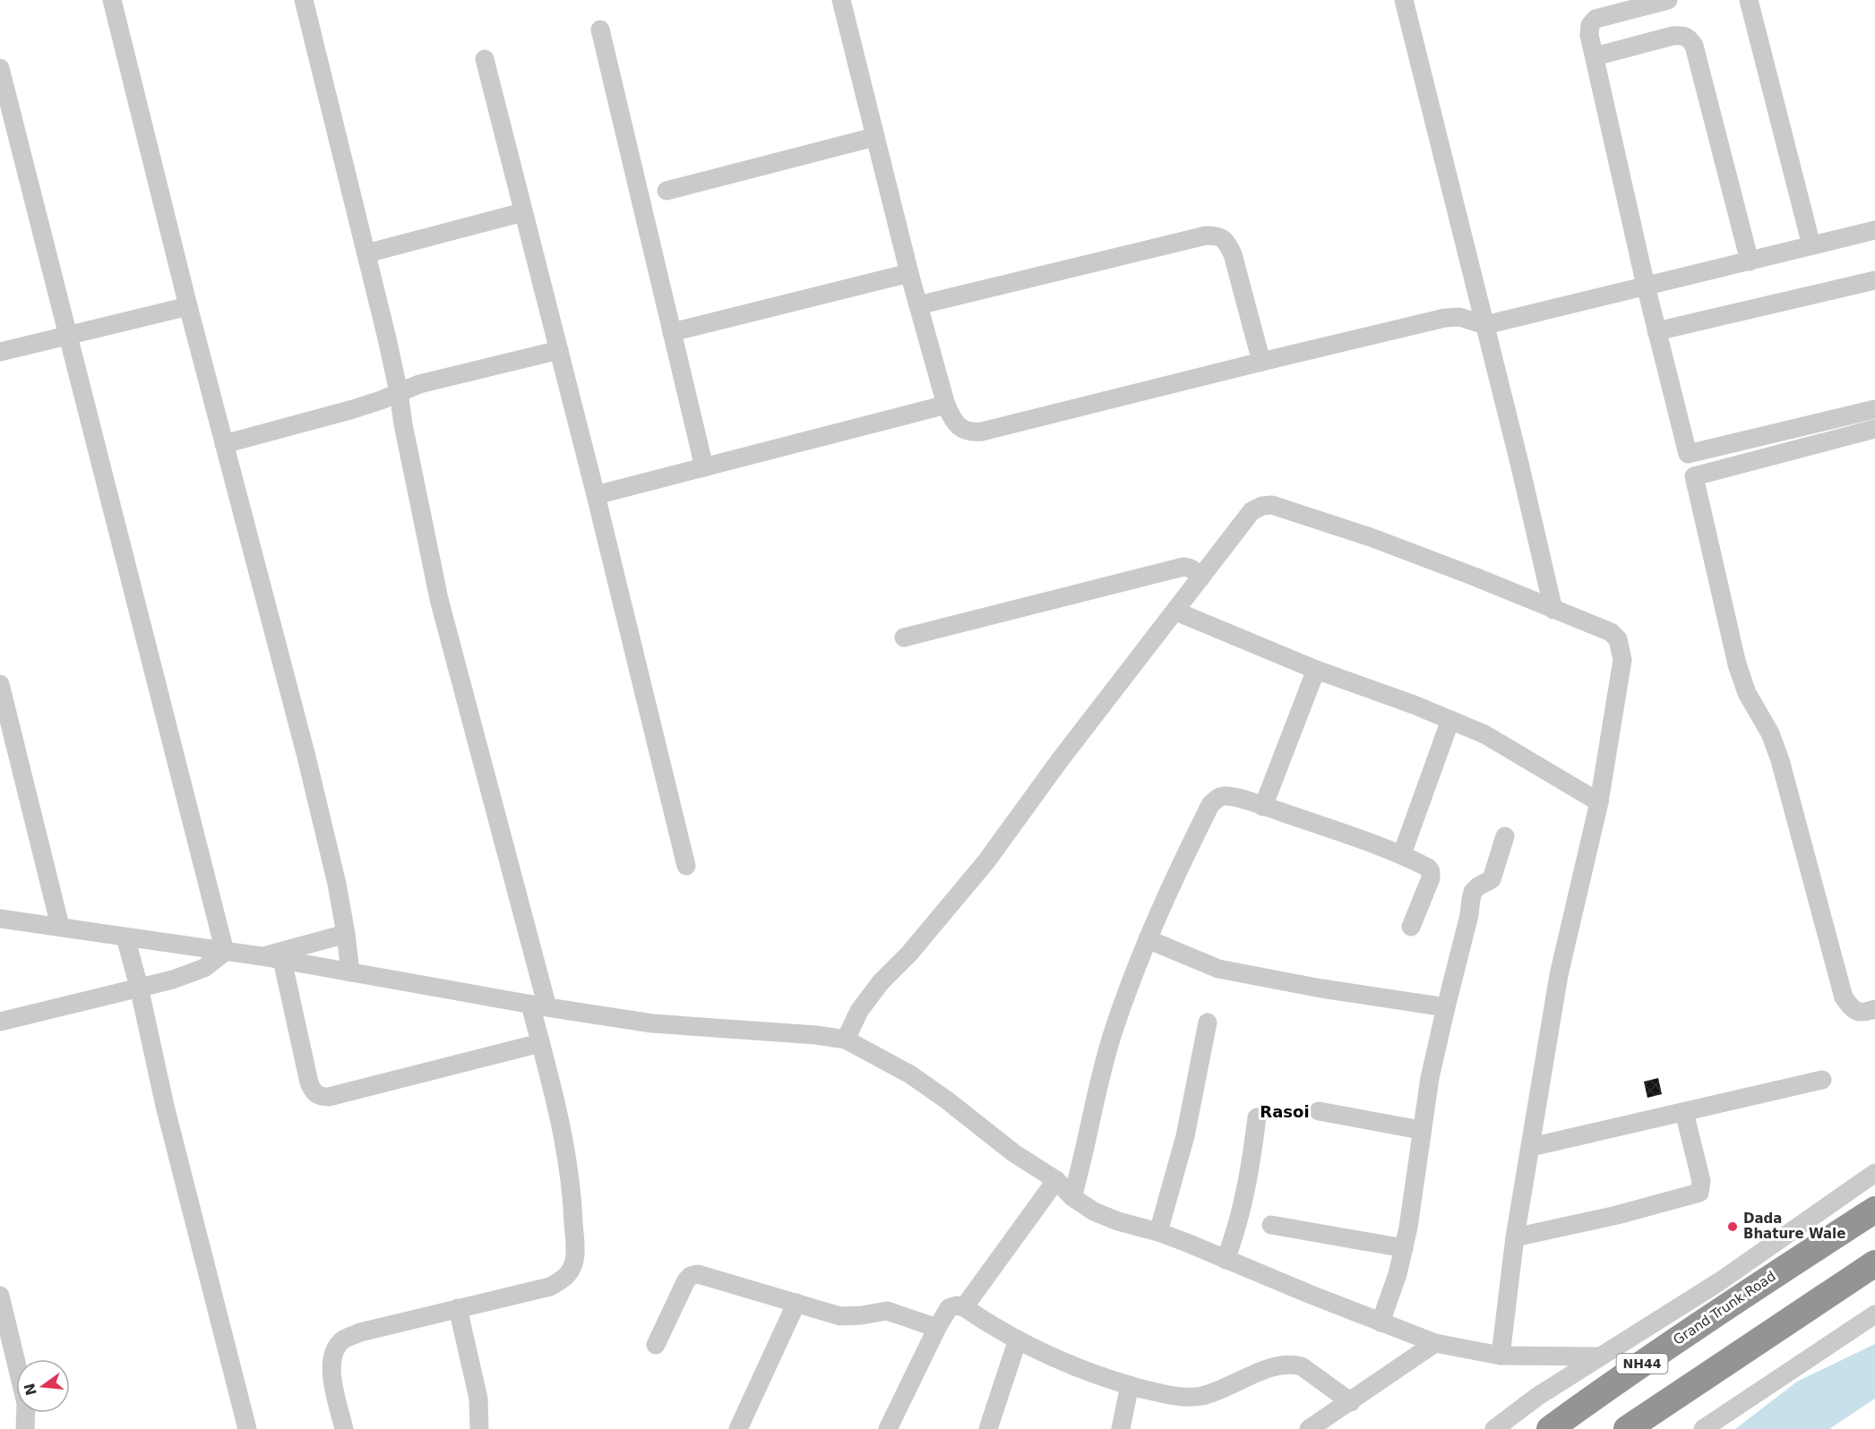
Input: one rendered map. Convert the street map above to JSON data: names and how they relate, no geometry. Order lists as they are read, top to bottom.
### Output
{
  "streets": {
    "highway": ["Grand Trunk Road", "NH44"]
  },
  "districts": ["Rasoi"],
  "places": ["Dada Bhature Wale"],
  "north": "left"
}
